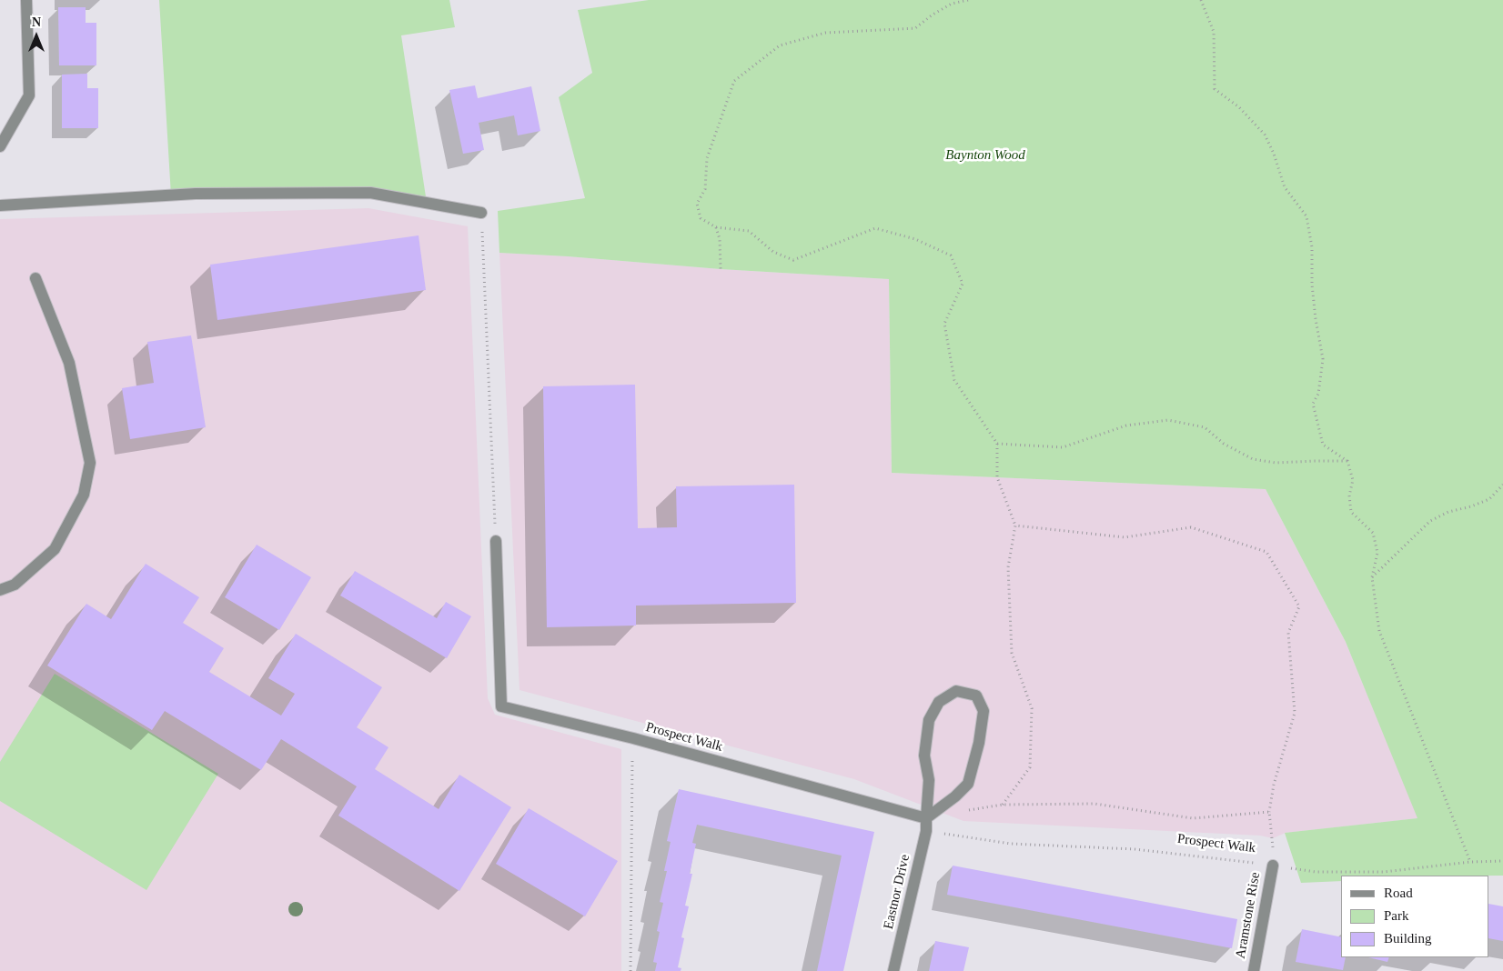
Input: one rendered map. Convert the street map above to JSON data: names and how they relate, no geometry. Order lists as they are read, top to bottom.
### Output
{
  "streets": {
    "street": ["Prospect Walk", "Eastnor Drive", "Aramstone Rise"]
  },
  "crossings": [
    ["Prospect Walk", "Eastnor Drive"],
    ["Prospect Walk", "Aramstone Rise"]
  ],
  "parks": ["Baynton Wood"],
  "legend": ["Road", "Park", "Building"],
  "north": "top"
}
